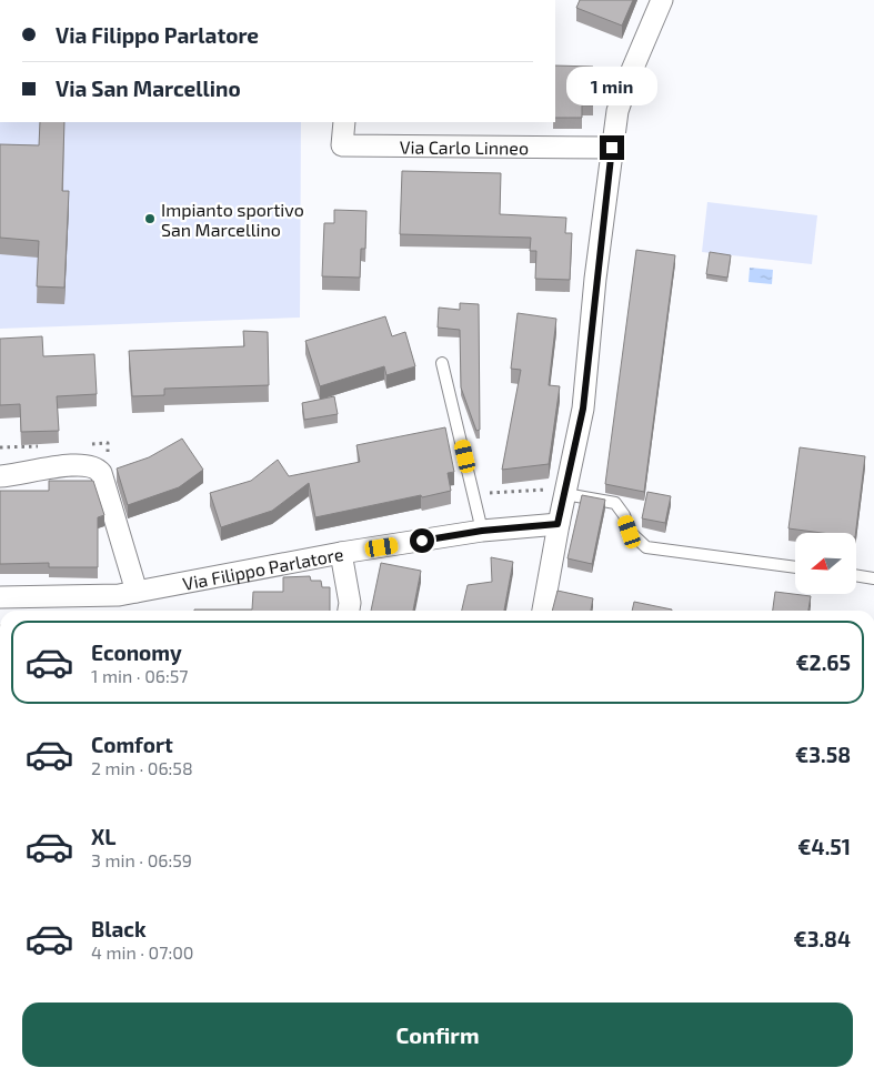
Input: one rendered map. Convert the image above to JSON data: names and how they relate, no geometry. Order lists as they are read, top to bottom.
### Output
{
  "streets": {
    "street": ["Via Carlo Linneo", "Via Filippo Parlatore"]
  },
  "places": ["Impianto sportivo San Marcellino"],
  "north": "left",
  "page": {
    "banner": ["Via Filippo Parlatore", "Via San Marcellino"],
    "bubble": "1 min",
    "list": [
      {
        "name": "Economy",
        "note": "1 min · 06:57",
        "value": "€2.65"
      },
      {
        "name": "Comfort",
        "note": "2 min · 06:58",
        "value": "€3.58"
      },
      {
        "name": "XL",
        "note": "3 min · 06:59",
        "value": "€4.51"
      },
      {
        "name": "Black",
        "note": "4 min · 07:00",
        "value": "€3.84"
      }
    ],
    "buttons": "Confirm"
  }
}
